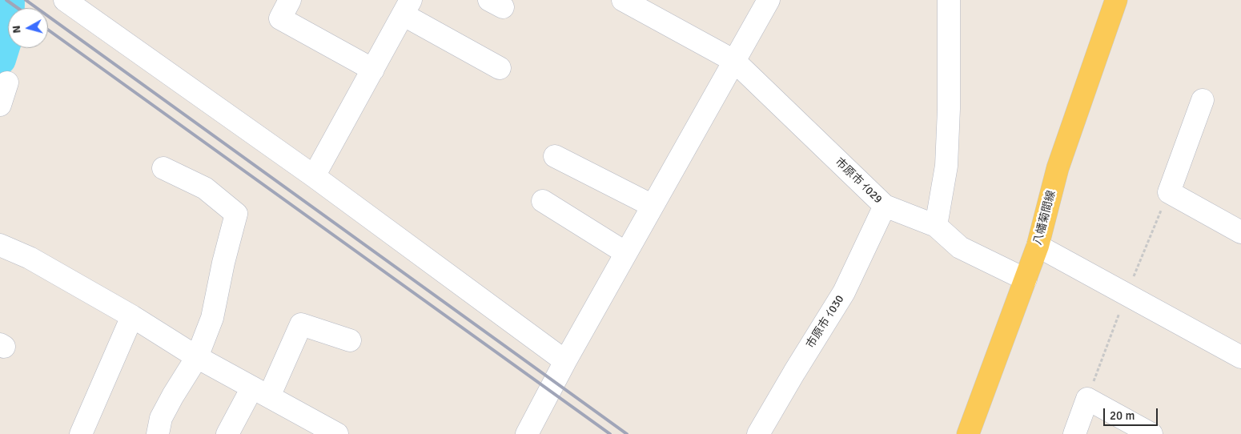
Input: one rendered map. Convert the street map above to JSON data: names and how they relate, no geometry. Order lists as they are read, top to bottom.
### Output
{
  "streets": {
    "main road": ["八幡菊間線"],
    "street": ["市原市 ｲ029", "市原市 ｲ030"]
  },
  "crossings": [
    ["市原市 ｲ029", "八幡菊間線"],
    ["市原市 ｲ029", "市原市 ｲ030"]
  ],
  "scale_bar": "20 m",
  "north": "left"
}
